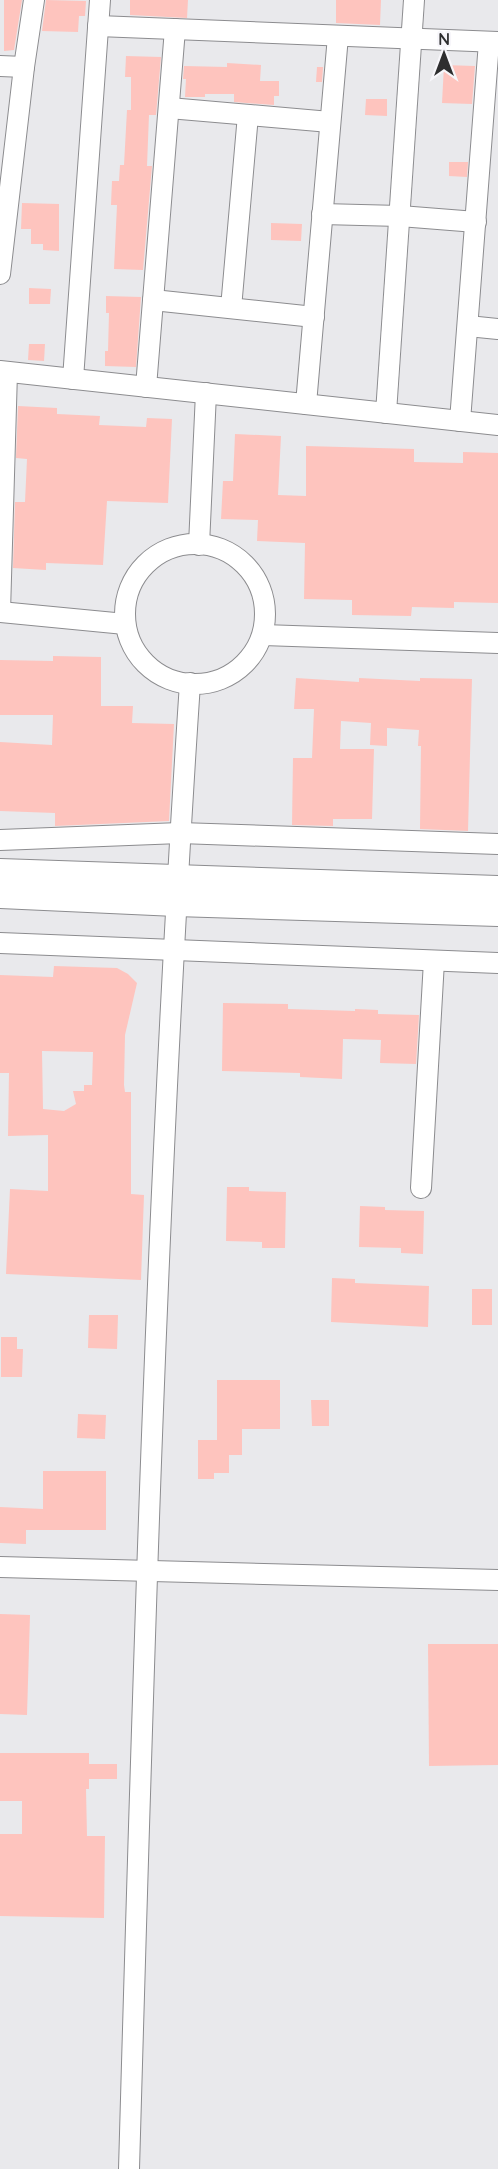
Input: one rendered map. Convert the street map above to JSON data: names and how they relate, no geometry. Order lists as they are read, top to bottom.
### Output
{
  "north": "top"
}
